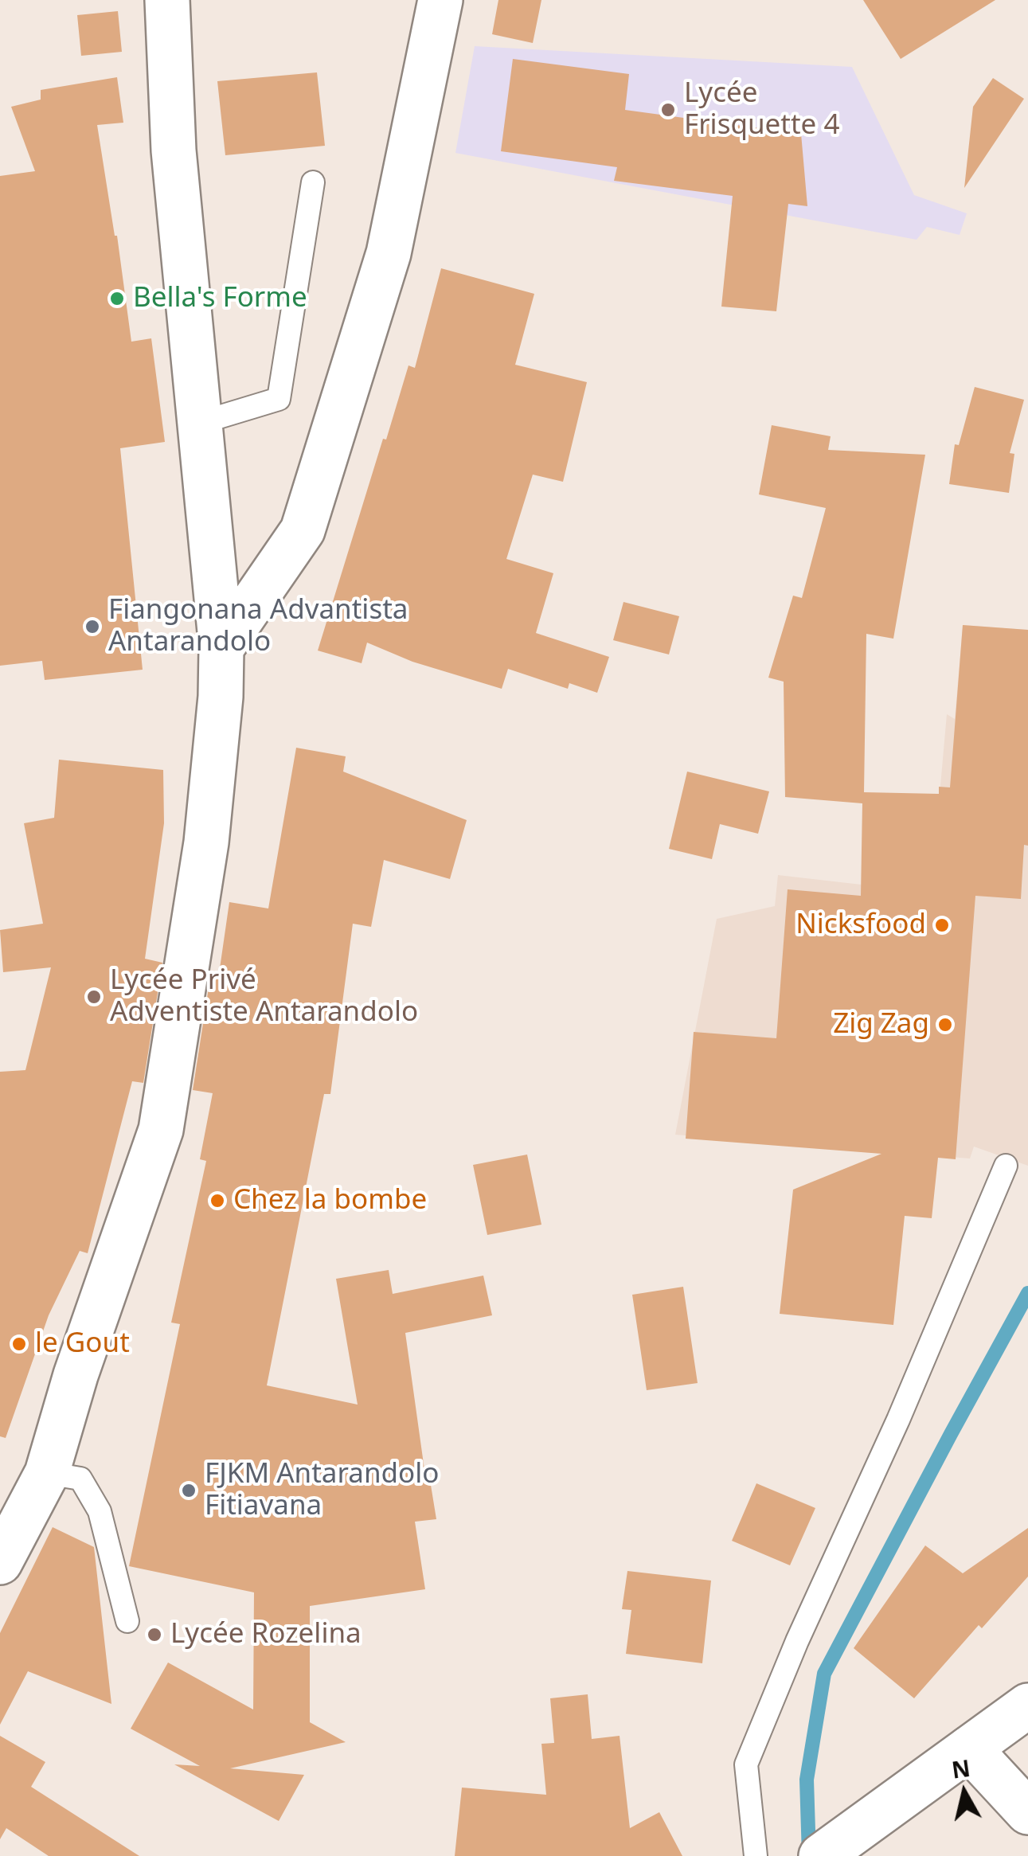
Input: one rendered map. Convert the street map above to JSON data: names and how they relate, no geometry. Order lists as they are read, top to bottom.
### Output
{
  "places": [
    "Lycée Frisquette 4",
    "Bella's Forme",
    "Fiangonana Advantista Antarandolo",
    "Nicksfood",
    "Lycée Privé Adventiste Antarandolo",
    "Zig Zag",
    "Chez la bombe",
    "le Gout",
    "FJKM Antarandolo Fitiavana",
    "Lycée Rozelina"
  ],
  "north": "top"
}
